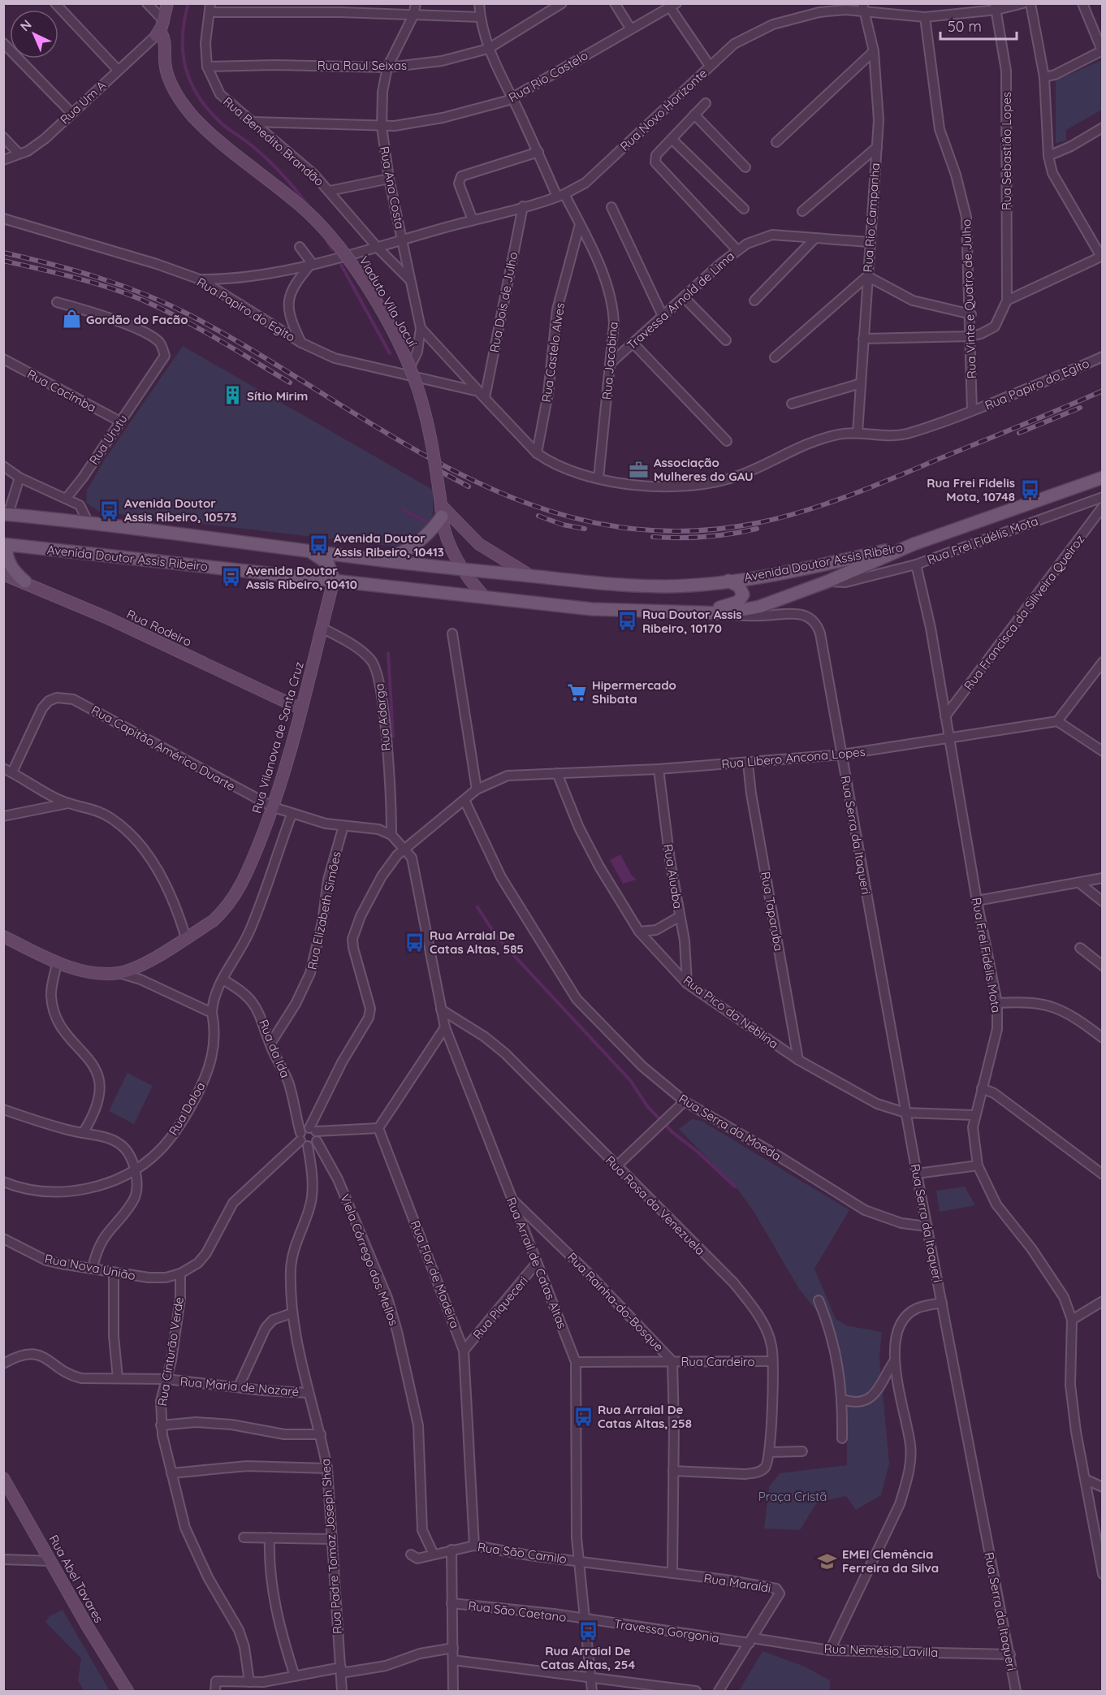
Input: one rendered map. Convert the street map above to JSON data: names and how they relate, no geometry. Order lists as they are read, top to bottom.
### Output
{
  "streets": {
    "main road": ["Rua Frei Fidélis Mota", "Avenida Doutor Assis Ribeiro"],
    "street": [
      "Rua Raul Seixas",
      "Rua Rio Castelo",
      "Rua Um A",
      "Rua Novo Horizonte",
      "Rua Benedito Brandão",
      "Rua Sebastião Lopes",
      "Rua Ana Costa",
      "Rua Rio Campanha",
      "Rua Vinte e Quatro de Julho",
      "Travessa Arnold de Lima",
      "Viaduto Vila Jacuí",
      "Rua Dois de Julho",
      "Rua Papiro do Egito",
      "Rua Castelo Alves",
      "Rua Jacobina",
      "Rua Cacimba",
      "Rua Urutu",
      "Rua Francisca da Siliveira Queiroz",
      "Rua Rodeiro",
      "Rua Adarga",
      "Rua Vilanova de Santa Cruz",
      "Rua Capitão Américo Duarte",
      "Rua Libero Ancona Lopes",
      "Rua Serra da Itaqueri",
      "Rua Aiuaba",
      "Rua Elizabeth Simões",
      "Rua Taparuba",
      "Rua Pico da Neblina",
      "Rua da Ida",
      "Rua Daloa",
      "Rua Serra da Moeda",
      "Rua Rosa da Venezuela",
      "Viela Córrego dos Mellos",
      "Rua Arrail de Catas Altas",
      "Rua Nova União",
      "Rua Flor de Madeira",
      "Rua Rainha-do-Bosque",
      "Rua Piqueceri",
      "Rua Cinturão Verde",
      "Rua Cardeiro",
      "Rua Maria de Nazaré",
      "Rua Padre Tomaz Joseph Shea",
      "Rua São Camilo",
      "Rua Abel Tavares",
      "Rua Maraldi",
      "Rua São Caetano",
      "Travessa Gorgonia",
      "Rua Nemésio Lavilla"
    ]
  },
  "crossings": [
    ["Rua Raul Seixas", "Rua Benedito Brandão"],
    ["Rua Raul Seixas", "Rua Ana Costa"],
    ["Rua Raul Seixas", "Rua Jacobina"],
    ["Rua Rio Castelo", "Rua Benedito Brandão"],
    ["Rua Rio Castelo", "Rua Ana Costa"],
    ["Rua Rio Castelo", "Rua Jacobina"],
    ["Rua Um A", "Viaduto Vila Jacuí"],
    ["Rua Novo Horizonte", "Rua Benedito Brandão"],
    ["Rua Novo Horizonte", "Rua Sebastião Lopes"],
    ["Rua Novo Horizonte", "Rua Ana Costa"],
    ["Rua Novo Horizonte", "Rua Rio Campanha"],
    ["Rua Novo Horizonte", "Rua Vinte e Quatro de Julho"],
    ["Rua Novo Horizonte", "Rua Dois de Julho"],
    ["Rua Novo Horizonte", "Rua Papiro do Egito"],
    ["Rua Novo Horizonte", "Rua Jacobina"],
    ["Rua Benedito Brandão", "Rua Ana Costa"],
    ["Rua Benedito Brandão", "Rua Papiro do Egito"],
    ["Rua Ana Costa", "Rua Papiro do Egito"],
    ["Rua Rio Campanha", "Travessa Arnold de Lima"],
    ["Rua Rio Campanha", "Rua Papiro do Egito"],
    ["Rua Vinte e Quatro de Julho", "Rua Papiro do Egito"],
    ["Travessa Arnold de Lima", "Rua Jacobina"],
    ["Viaduto Vila Jacuí", "Avenida Doutor Assis Ribeiro"],
    ["Rua Dois de Julho", "Rua Papiro do Egito"],
    ["Rua Papiro do Egito", "Rua Castelo Alves"],
    ["Rua Papiro do Egito", "Rua Jacobina"],
    ["Rua Castelo Alves", "Rua Jacobina"],
    ["Rua Cacimba", "Rua Urutu"],
    ["Rua Frei Fidélis Mota", "Avenida Doutor Assis Ribeiro"],
    ["Rua Frei Fidélis Mota", "Rua Francisca da Siliveira Queiroz"],
    ["Rua Frei Fidélis Mota", "Rua Libero Ancona Lopes"],
    ["Rua Frei Fidélis Mota", "Rua Pico da Neblina"],
    ["Avenida Doutor Assis Ribeiro", "Rua Vilanova de Santa Cruz"],
    ["Avenida Doutor Assis Ribeiro", "Rua Serra da Itaqueri"],
    ["Rua Rodeiro", "Rua Vilanova de Santa Cruz"],
    ["Rua Adarga", "Rua Vilanova de Santa Cruz"],
    ["Rua Adarga", "Rua Capitão Américo Duarte"],
    ["Rua Vilanova de Santa Cruz", "Rua Capitão Américo Duarte"],
    ["Rua Capitão Américo Duarte", "Rua Libero Ancona Lopes"],
    ["Rua Capitão Américo Duarte", "Rua Elizabeth Simões"],
    ["Rua Capitão Américo Duarte", "Rua Daloa"],
    ["Rua Capitão Américo Duarte", "Rua Arrail de Catas Altas"],
    ["Rua Libero Ancona Lopes", "Rua Serra da Itaqueri"],
    ["Rua Libero Ancona Lopes", "Rua Aiuaba"],
    ["Rua Libero Ancona Lopes", "Rua Taparuba"],
    ["Rua Libero Ancona Lopes", "Rua Pico da Neblina"],
    ["Rua Libero Ancona Lopes", "Rua Serra da Moeda"],
    ["Rua Libero Ancona Lopes", "Rua Arrail de Catas Altas"],
    ["Rua Serra da Itaqueri", "Rua Pico da Neblina"],
    ["Rua Serra da Itaqueri", "Rua Serra da Moeda"],
    ["Rua Serra da Itaqueri", "Rua Nemésio Lavilla"],
    ["Rua Aiuaba", "Rua Pico da Neblina"],
    ["Rua Elizabeth Simões", "Rua da Ida"],
    ["Rua Taparuba", "Rua Pico da Neblina"],
    ["Rua da Ida", "Rua Daloa"],
    ["Rua Rosa da Venezuela", "Rua Arrail de Catas Altas"],
    ["Rua Rosa da Venezuela", "Rua Rainha-do-Bosque"],
    ["Rua Rosa da Venezuela", "Rua Cardeiro"],
    ["Viela Córrego dos Mellos", "Rua São Camilo"],
    ["Rua Arrail de Catas Altas", "Rua Rainha-do-Bosque"],
    ["Rua Arrail de Catas Altas", "Rua Piqueceri"],
    ["Rua Arrail de Catas Altas", "Rua Cardeiro"],
    ["Rua Arrail de Catas Altas", "Rua São Camilo"],
    ["Rua Arrail de Catas Altas", "Rua Maraldi"],
    ["Rua Arrail de Catas Altas", "Rua São Caetano"],
    ["Rua Arrail de Catas Altas", "Travessa Gorgonia"],
    ["Rua Nova União", "Rua Cinturão Verde"],
    ["Rua Flor de Madeira", "Rua Piqueceri"],
    ["Rua Flor de Madeira", "Rua São Camilo"],
    ["Rua Rainha-do-Bosque", "Rua Cardeiro"],
    ["Rua Rainha-do-Bosque", "Rua Maraldi"],
    ["Rua Cinturão Verde", "Rua Maria de Nazaré"],
    ["Rua Maria de Nazaré", "Rua Padre Tomaz Joseph Shea"],
    ["Rua São Camilo", "Rua Maraldi"],
    ["Rua Maraldi", "Travessa Gorgonia"],
    ["Rua Maraldi", "Rua Nemésio Lavilla"],
    ["Rua São Caetano", "Travessa Gorgonia"],
    ["Travessa Gorgonia", "Rua Nemésio Lavilla"]
  ],
  "parks": ["Praça Cristã"],
  "places": {
    "shop": ["Gordão do Facão"],
    "building": ["Sítio Mirim"],
    "office": ["Associação Mulheres do GAU"],
    "bus stop": [
      "Rua Frei Fidelis Mota, 10748",
      "Avenida Doutor Assis Ribeiro, 10573",
      "Avenida Doutor Assis Ribeiro, 10413",
      "Avenida Doutor Assis Ribeiro, 10410",
      "Rua Doutor Assis Ribeiro, 10170",
      "Rua Arraial De Catas Altas, 585",
      "Rua Arraial De Catas Altas, 258",
      "Rua Arraial De Catas Altas, 254"
    ],
    "supermarket": ["Hipermercado Shibata"],
    "school or university": ["EMEI Clemência Ferreira da Silva"]
  },
  "scale_bar": "50 m",
  "north": "top left"
}
